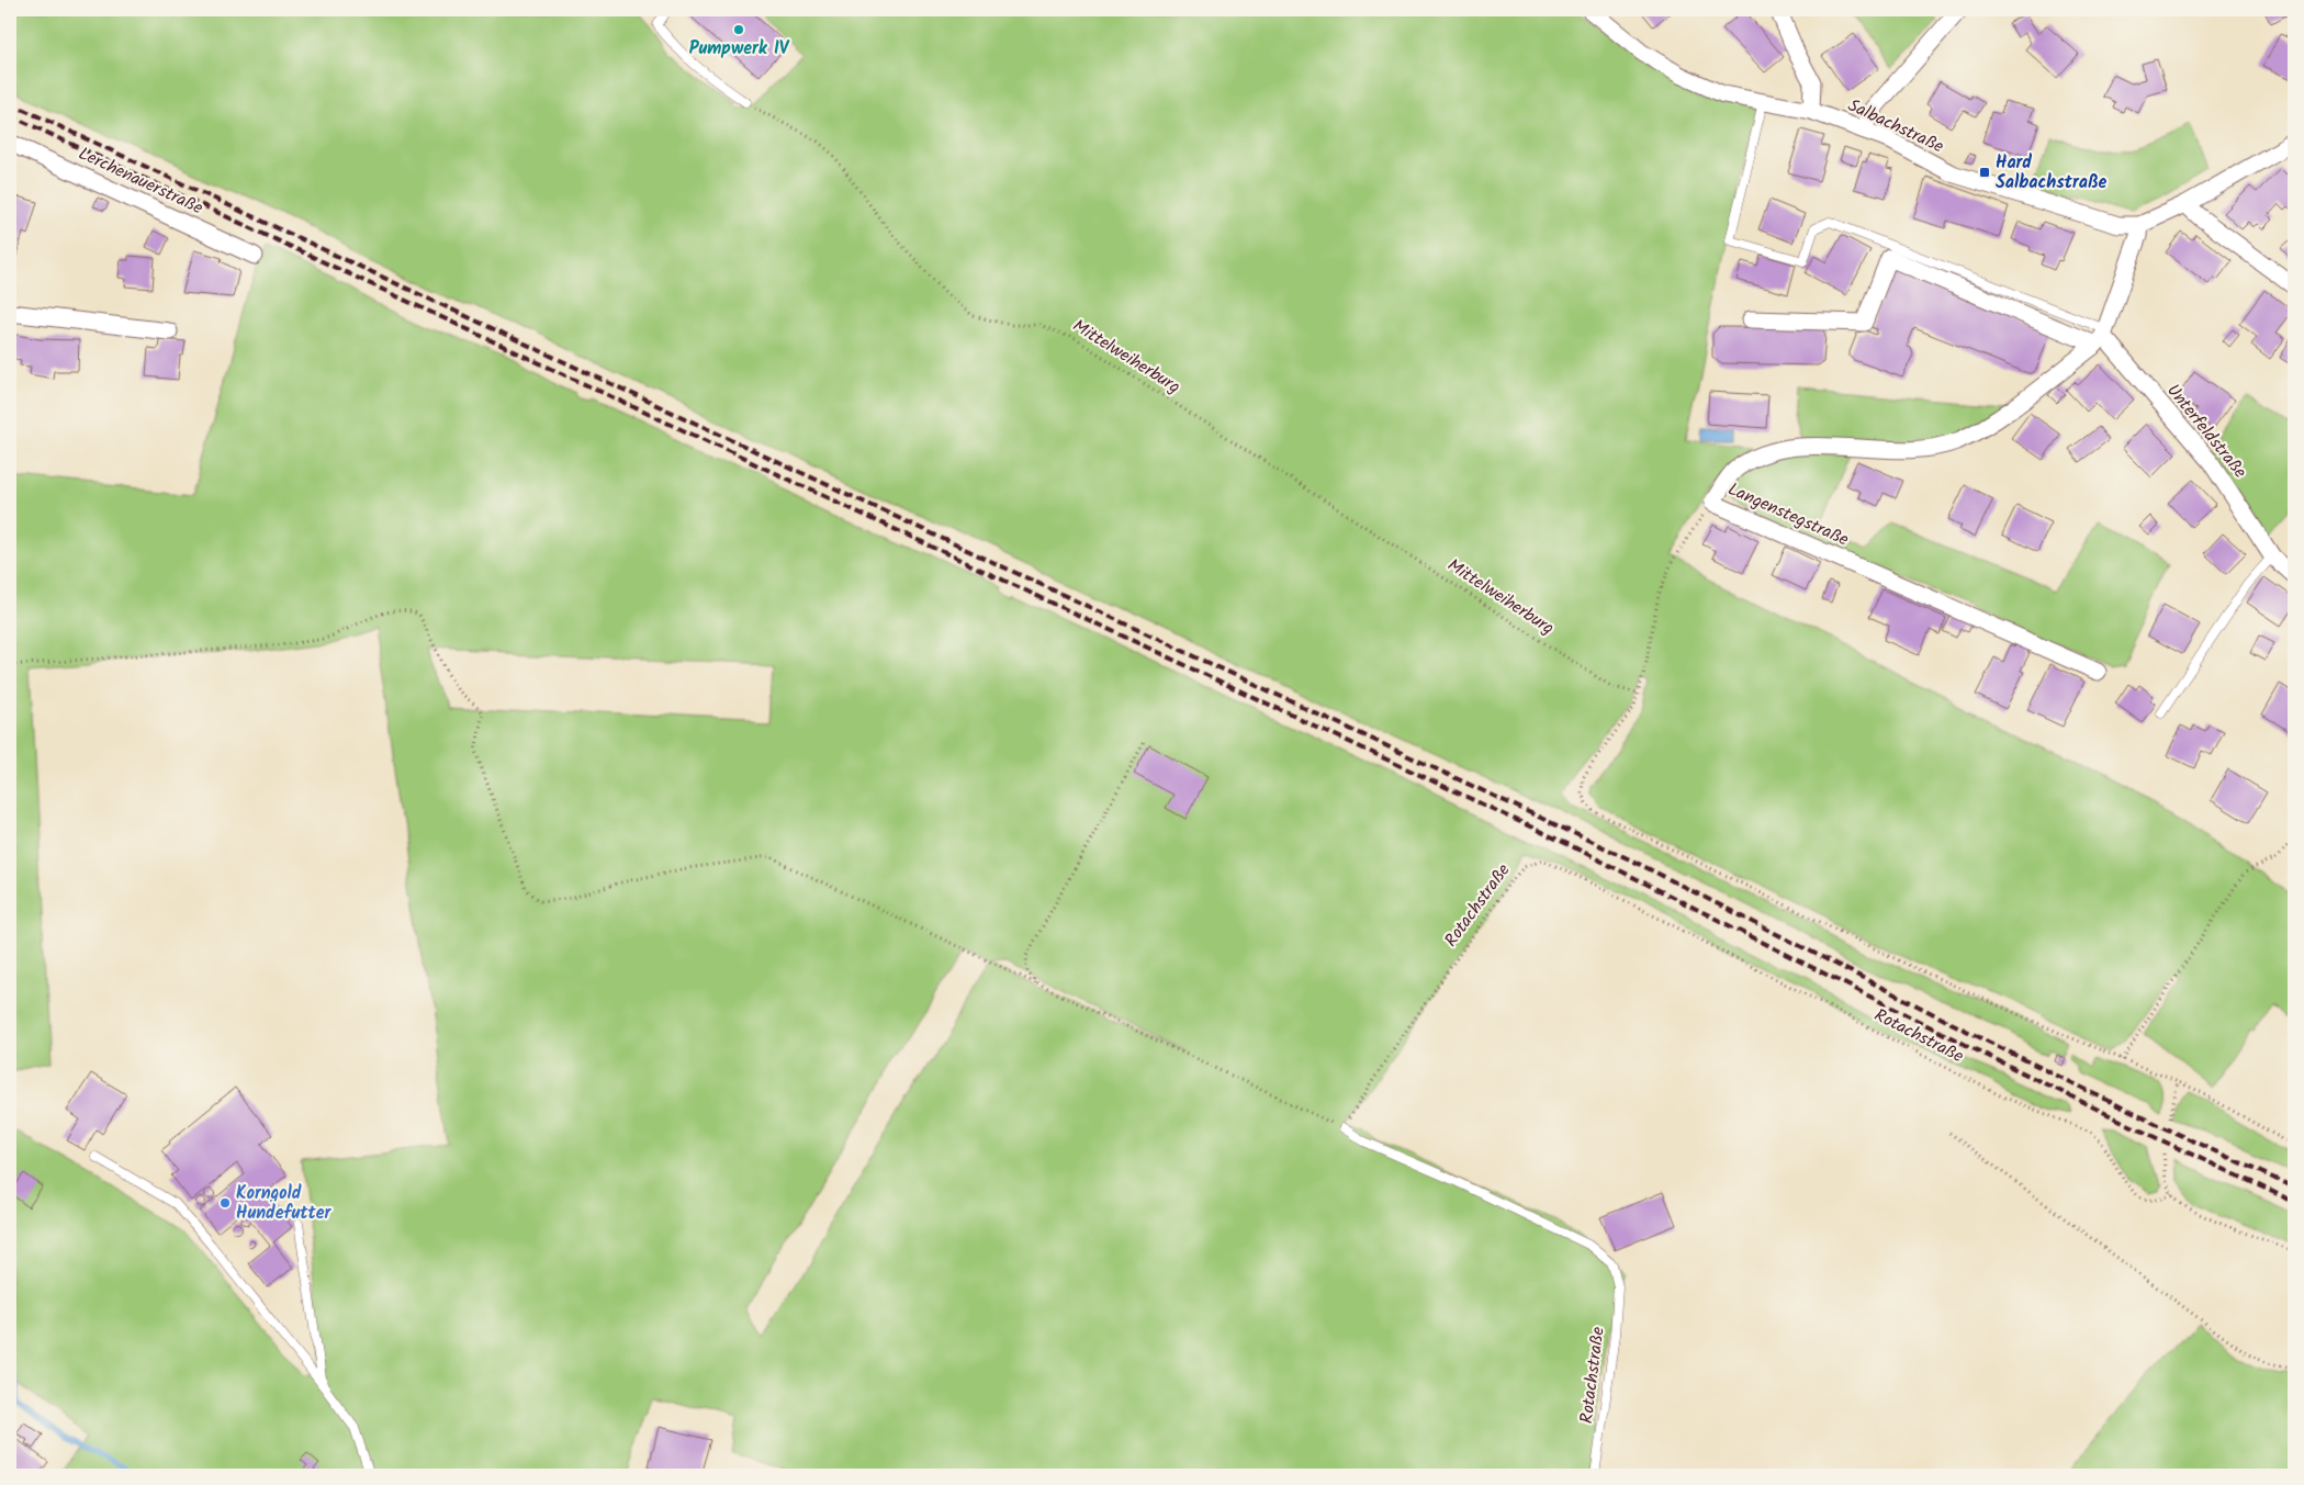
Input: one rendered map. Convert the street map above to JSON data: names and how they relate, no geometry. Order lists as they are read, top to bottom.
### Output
{
  "streets": {
    "street": [
      "Salbachstraße",
      "Lerchenauerstraße",
      "Unterfeldstraße",
      "Langenstegstraße"
    ],
    "lane": ["Rotachstraße"],
    "path": ["Mittelweiherburg"]
  },
  "crossings": [
    ["Unterfeldstraße", "Langenstegstraße"]
  ],
  "places": {
    "other": ["Pumpwerk IV", "Korngold Hundefutter"],
    "transit": ["Hard Salbachstraße"]
  }
}
